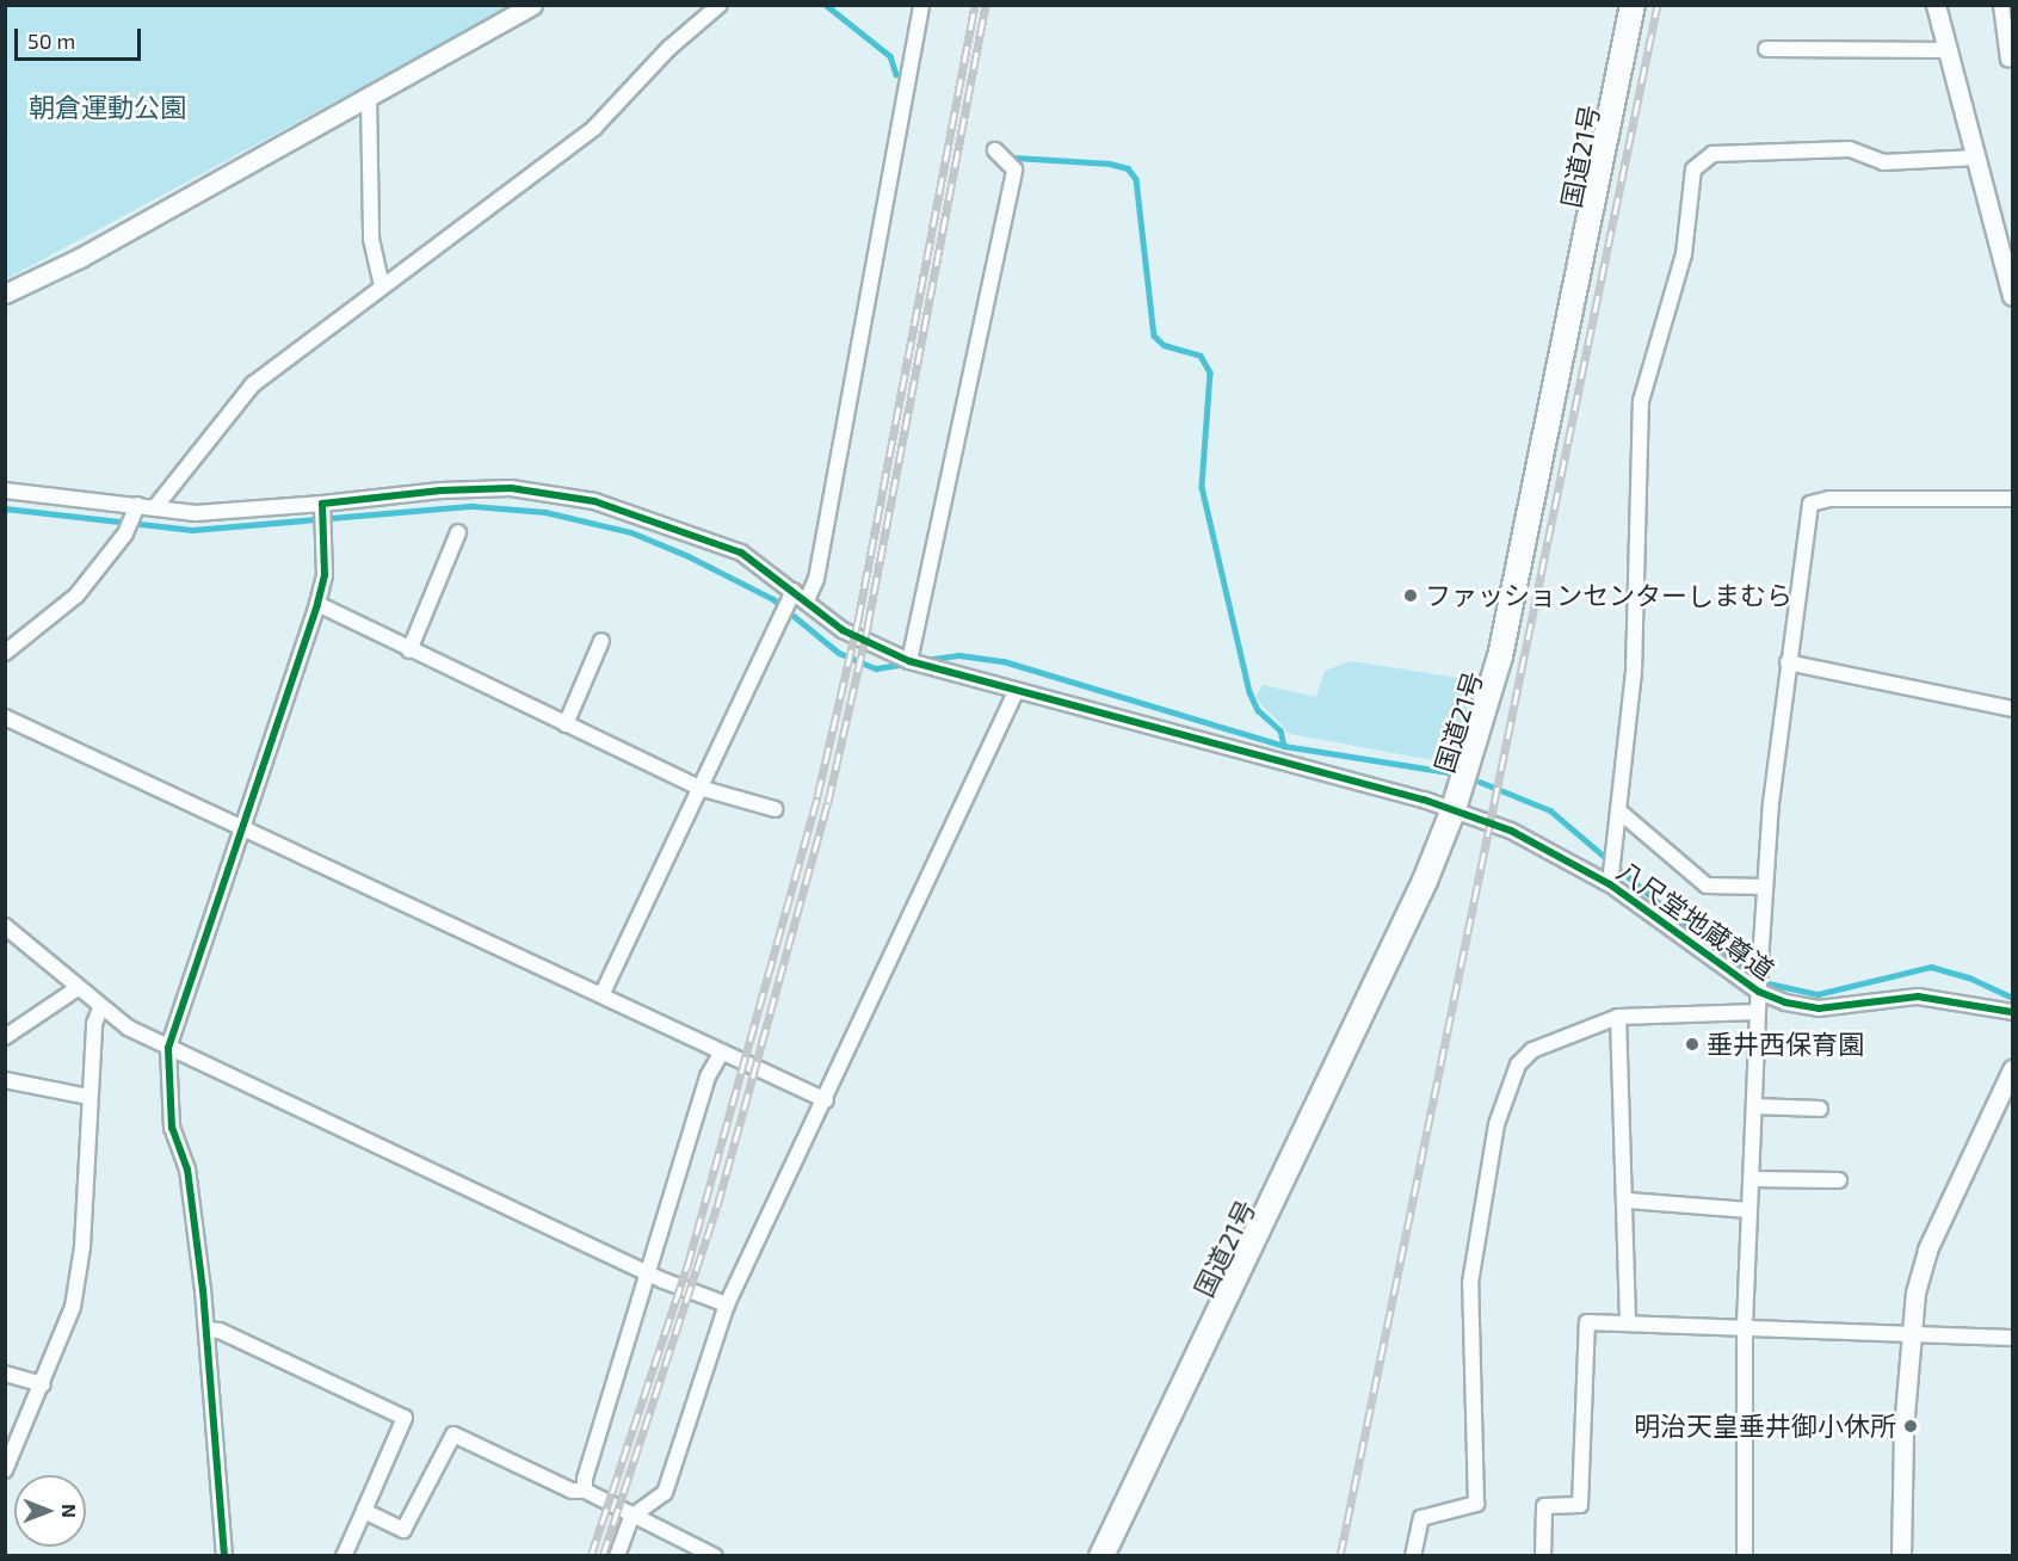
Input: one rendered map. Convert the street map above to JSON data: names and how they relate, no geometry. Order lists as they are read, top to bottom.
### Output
{
  "streets": {
    "highway": ["国道21号"],
    "street": ["八尺堂地蔵尊道"]
  },
  "crossings": [
    ["国道21号", "八尺堂地蔵尊道"]
  ],
  "parks": ["朝倉運動公園"],
  "places": ["ファッションセンターしまむら", "垂井西保育園", "明治天皇垂井御小休所"],
  "scale_bar": "50 m",
  "north": "right"
}
